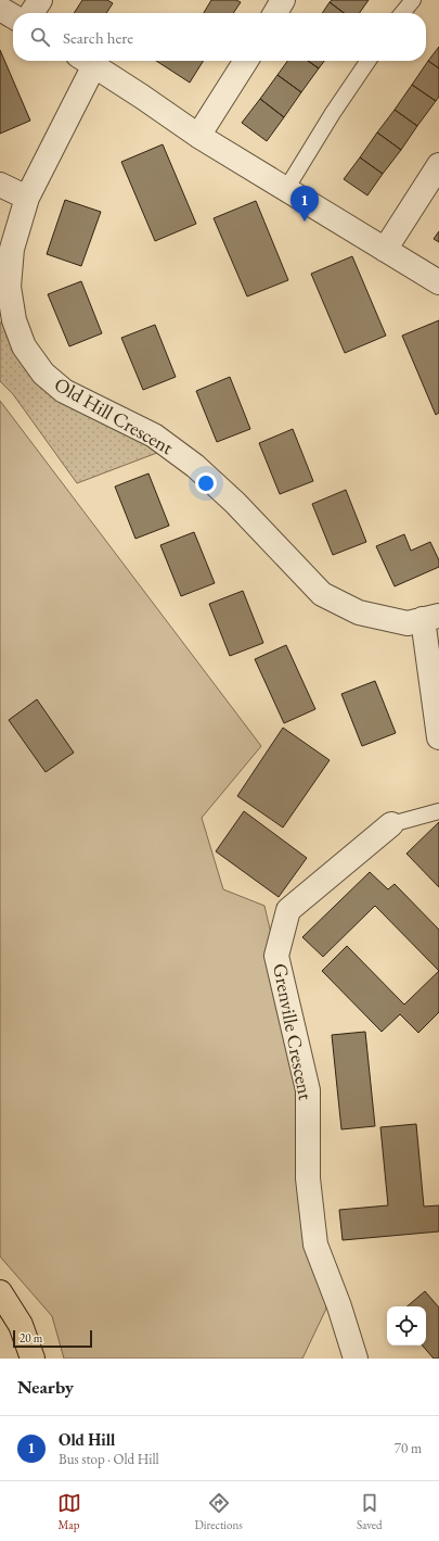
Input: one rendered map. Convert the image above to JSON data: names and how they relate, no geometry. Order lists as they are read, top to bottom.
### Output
{
  "streets": {
    "street": ["Old Hill Crescent", "Grenville Crescent"]
  },
  "scale_bar": "20 m",
  "page": {
    "search": "Search here",
    "pins": "1",
    "scale": "20 m",
    "heading": "Nearby",
    "list": [
      {
        "mark": "1",
        "name": "Old Hill",
        "note": "Bus stop · Old Hill",
        "value": "70 m"
      }
    ],
    "nav": ["Map", "Directions", "Saved"]
  }
}
